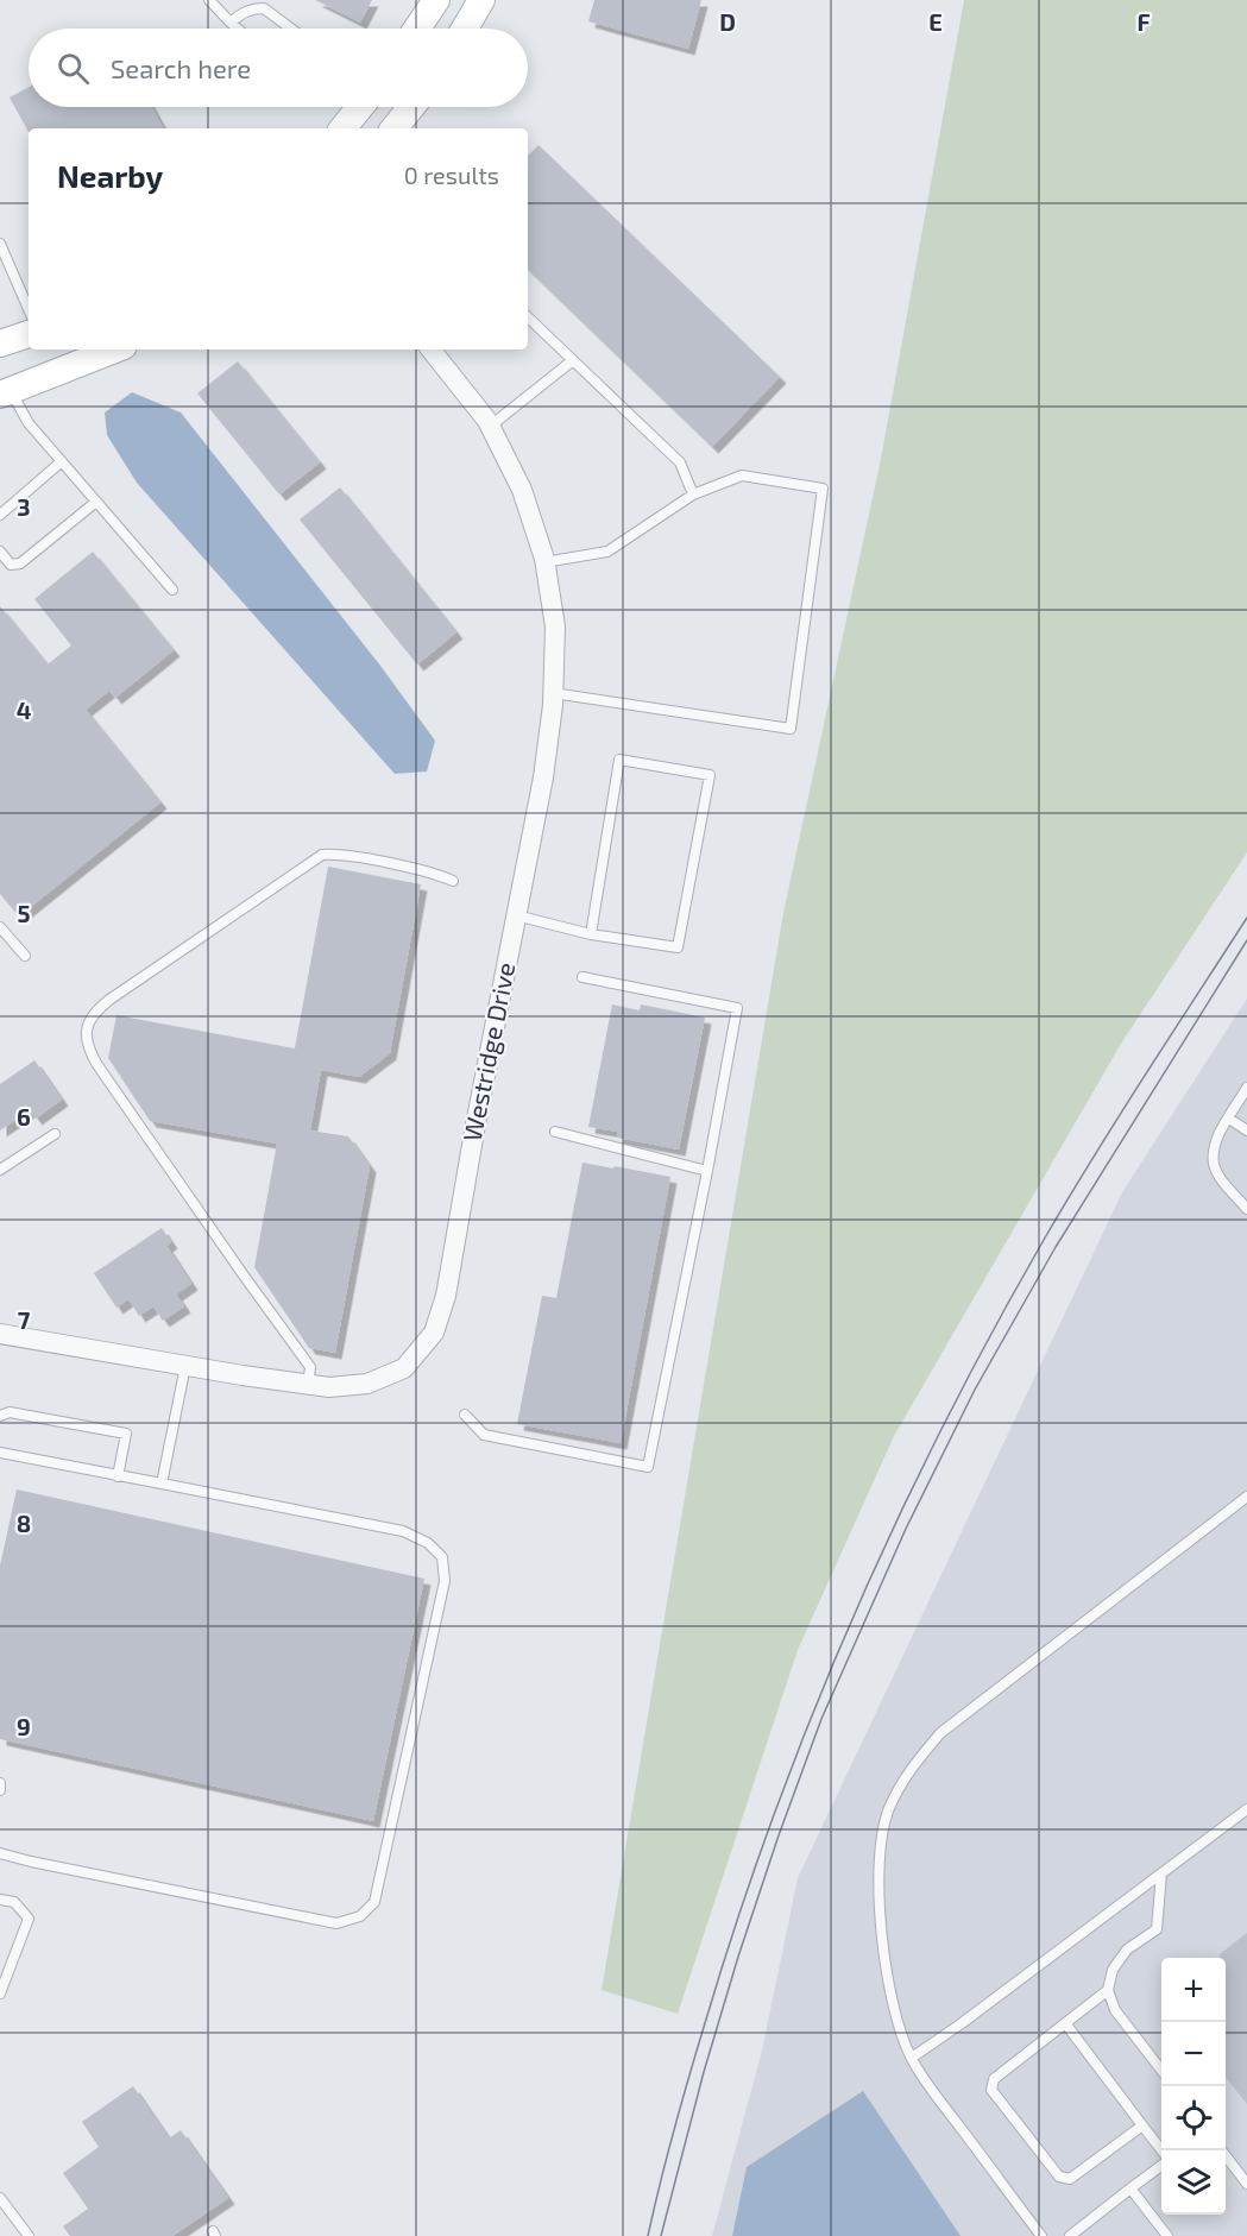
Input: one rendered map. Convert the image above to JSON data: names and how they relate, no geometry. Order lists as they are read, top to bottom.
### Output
{
  "streets": {
    "street": ["Westridge Drive"]
  },
  "page": {
    "search": "Search here",
    "heading": ["Nearby", "0 results"],
    "map_buttons": ["+", "−"]
  },
  "grid": {
    "columns": ["D", "E", "F"],
    "rows": [
      "3",
      "4",
      "5",
      "6",
      "7",
      "8",
      "9"
    ]
  }
}
